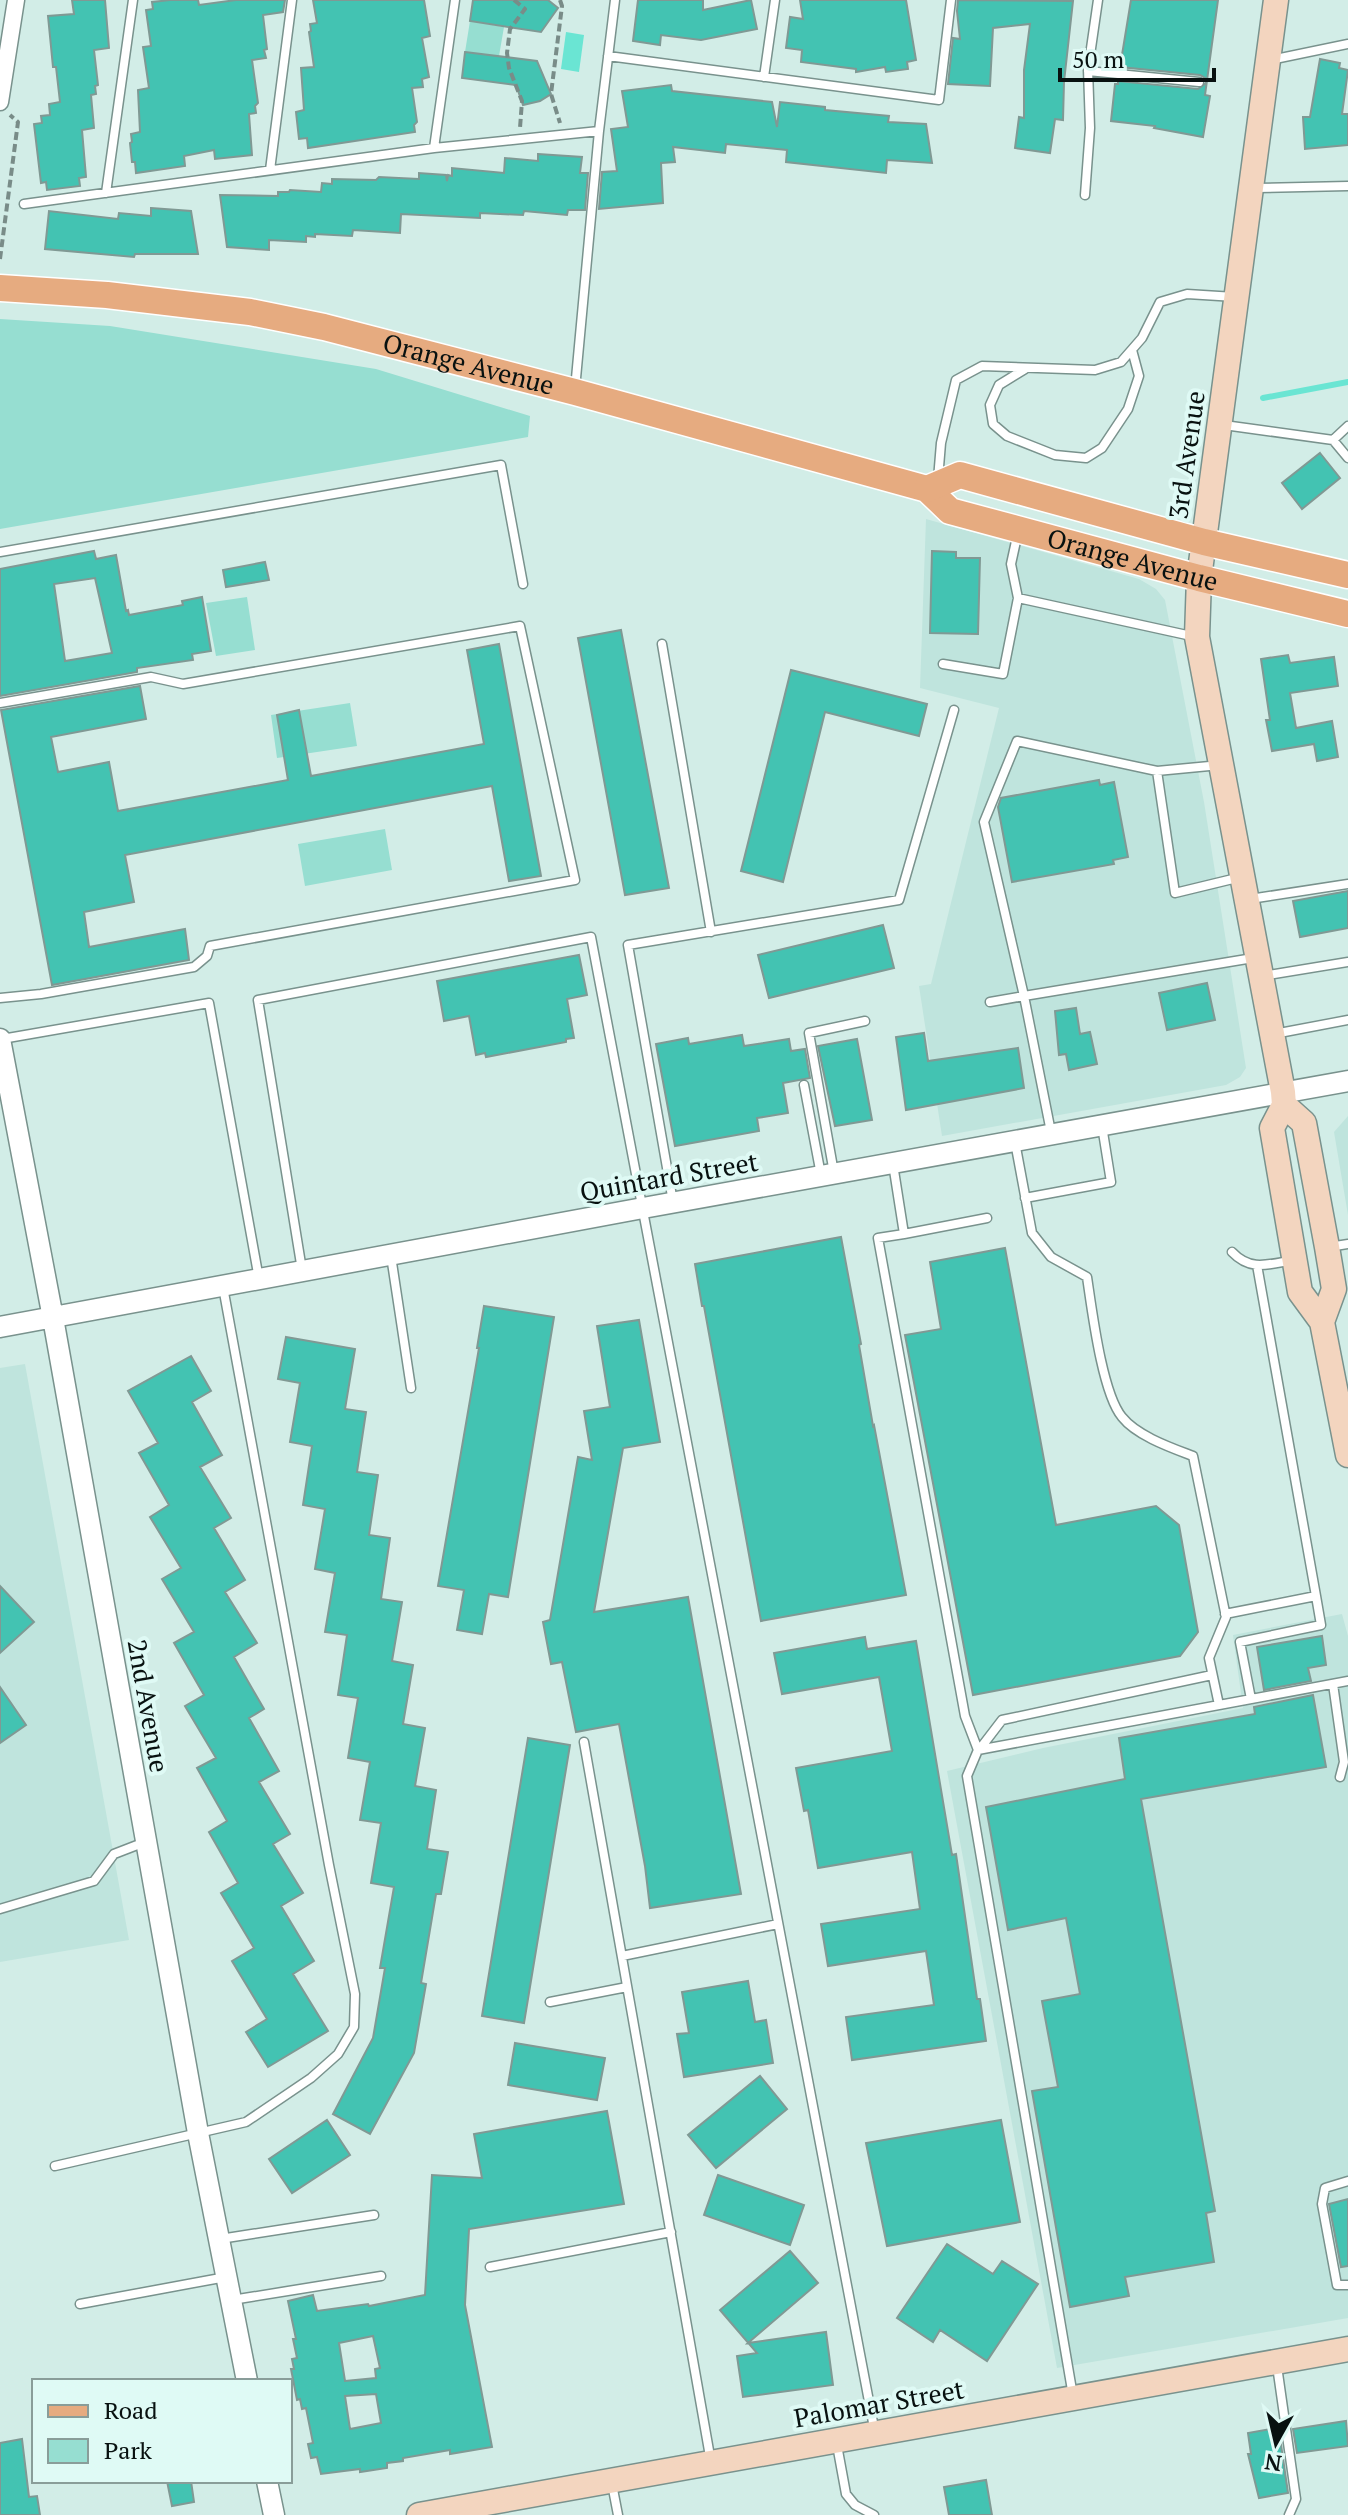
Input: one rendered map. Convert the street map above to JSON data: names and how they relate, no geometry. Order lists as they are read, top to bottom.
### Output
{
  "streets": {
    "main road": ["Orange Avenue", "3rd Avenue", "Palomar Street"],
    "street": ["Quintard Street", "2nd Avenue"]
  },
  "crossings": [
    ["Orange Avenue", "3rd Avenue"],
    ["3rd Avenue", "Quintard Street"],
    ["Quintard Street", "2nd Avenue"]
  ],
  "legend": ["Road", "Park"],
  "scale_bar": "50 m",
  "north": "bottom"
}
